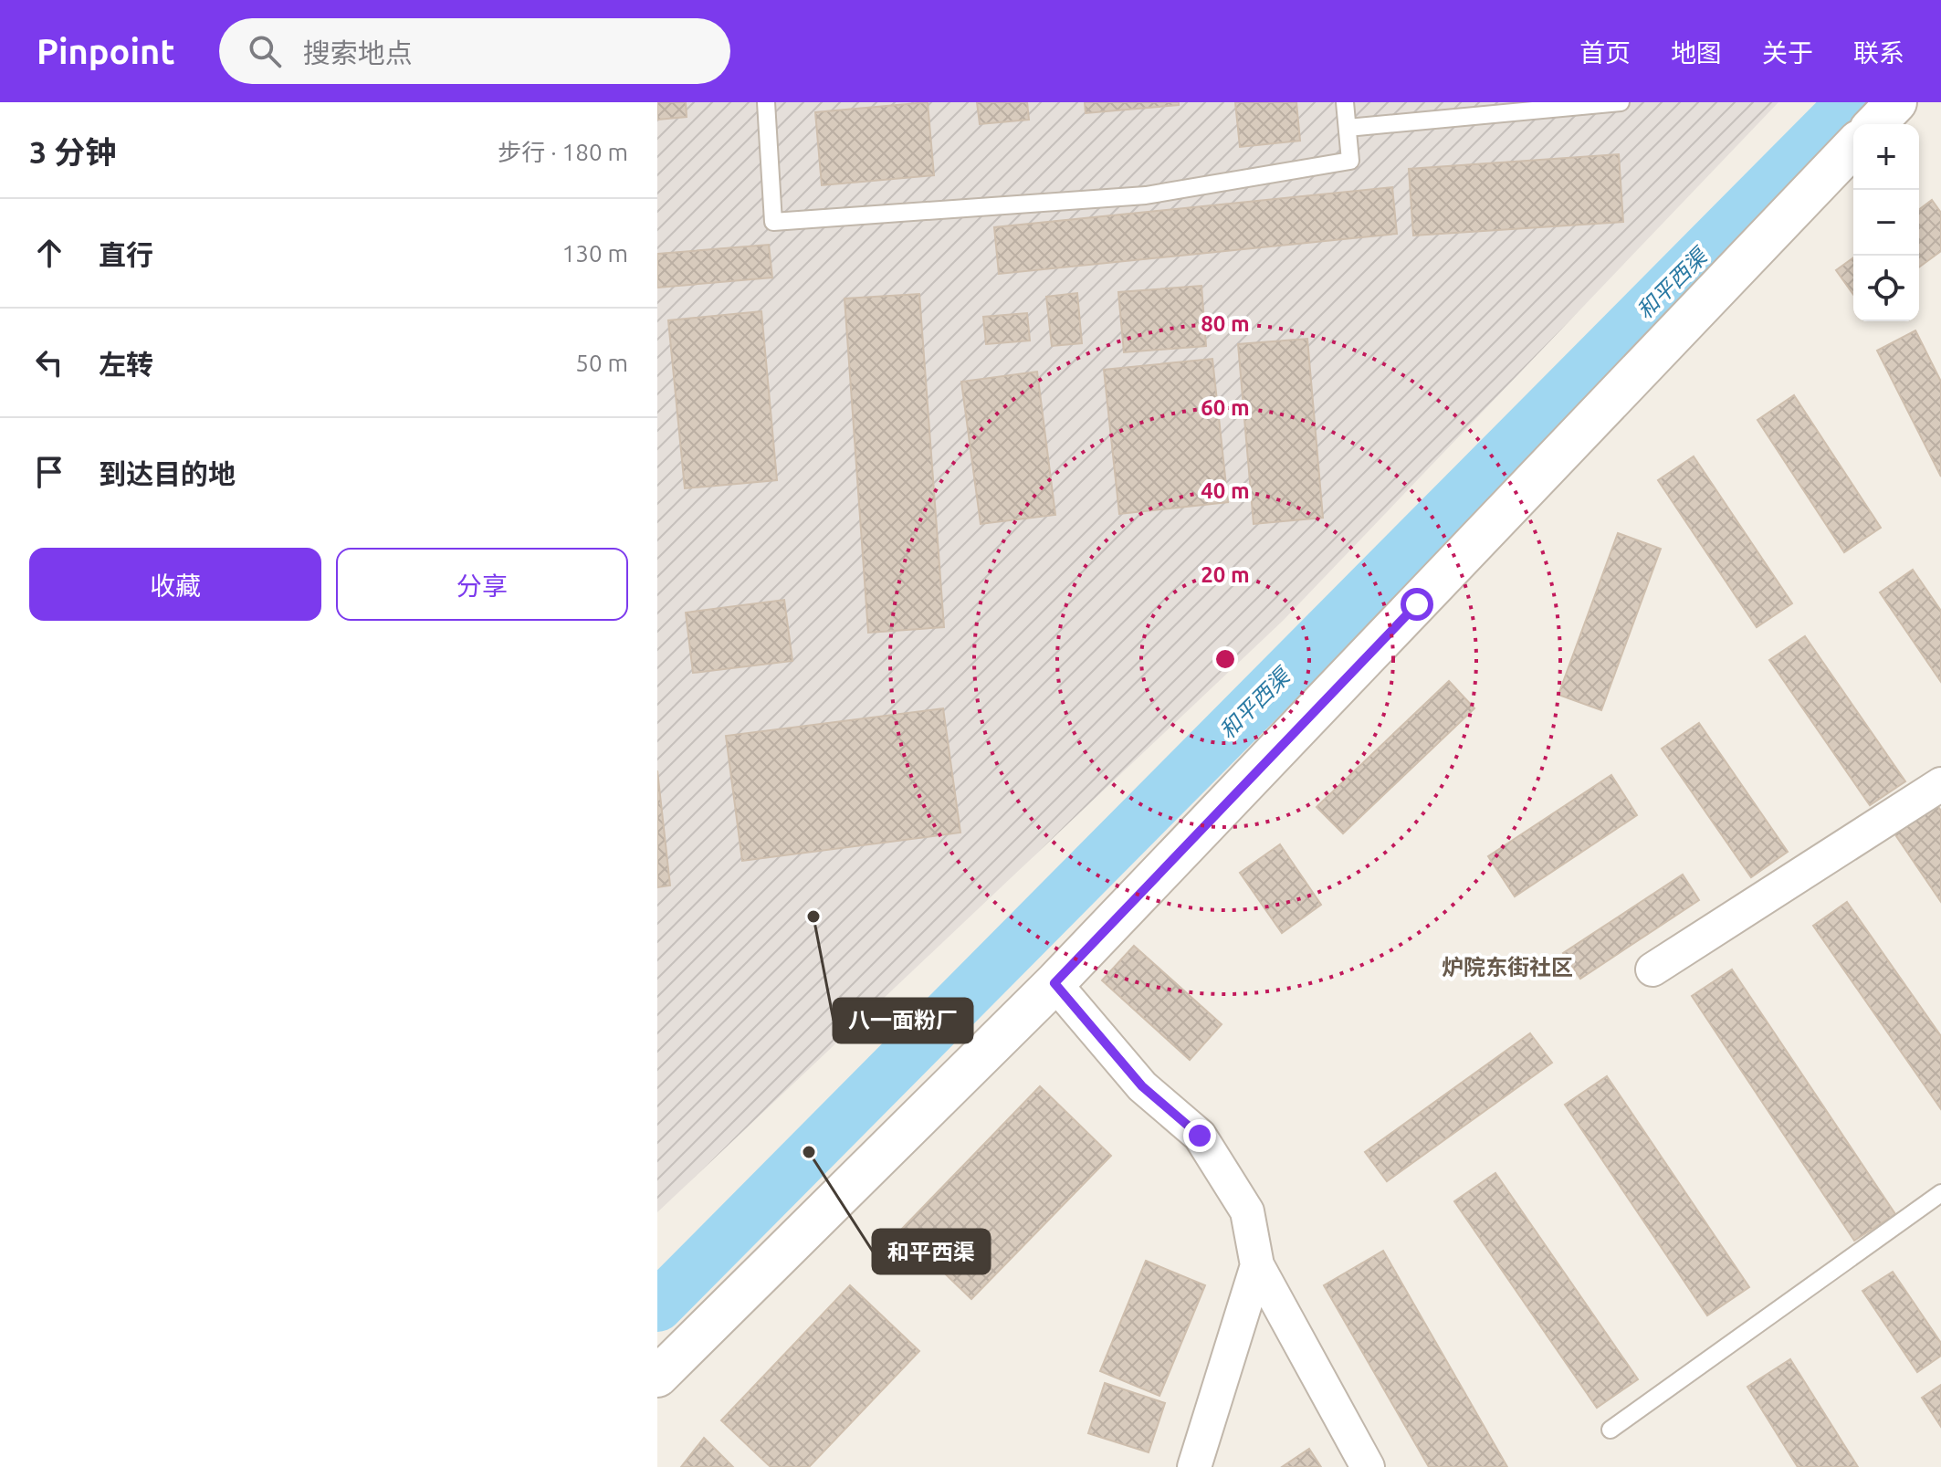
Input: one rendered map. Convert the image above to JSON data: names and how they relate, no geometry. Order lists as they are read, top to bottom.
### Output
{
  "districts": ["炉院东街社区"],
  "water": ["和平西渠"],
  "places": ["八一面粉厂", "和平西渠"],
  "page": {
    "header": "Pinpoint",
    "search": "搜索地点",
    "nav": [
      "首页",
      "地图",
      "关于",
      "联系"
    ],
    "heading": ["3 分钟", "步行 · 180 m"],
    "map_buttons": ["+", "−"],
    "list": [
      ["直行", "130 m"],
      ["左转", "50 m"],
      "到达目的地"
    ],
    "buttons": ["收藏", "分享"]
  },
  "rings": [
    "80 m",
    "60 m",
    "40 m",
    "20 m"
  ]
}
